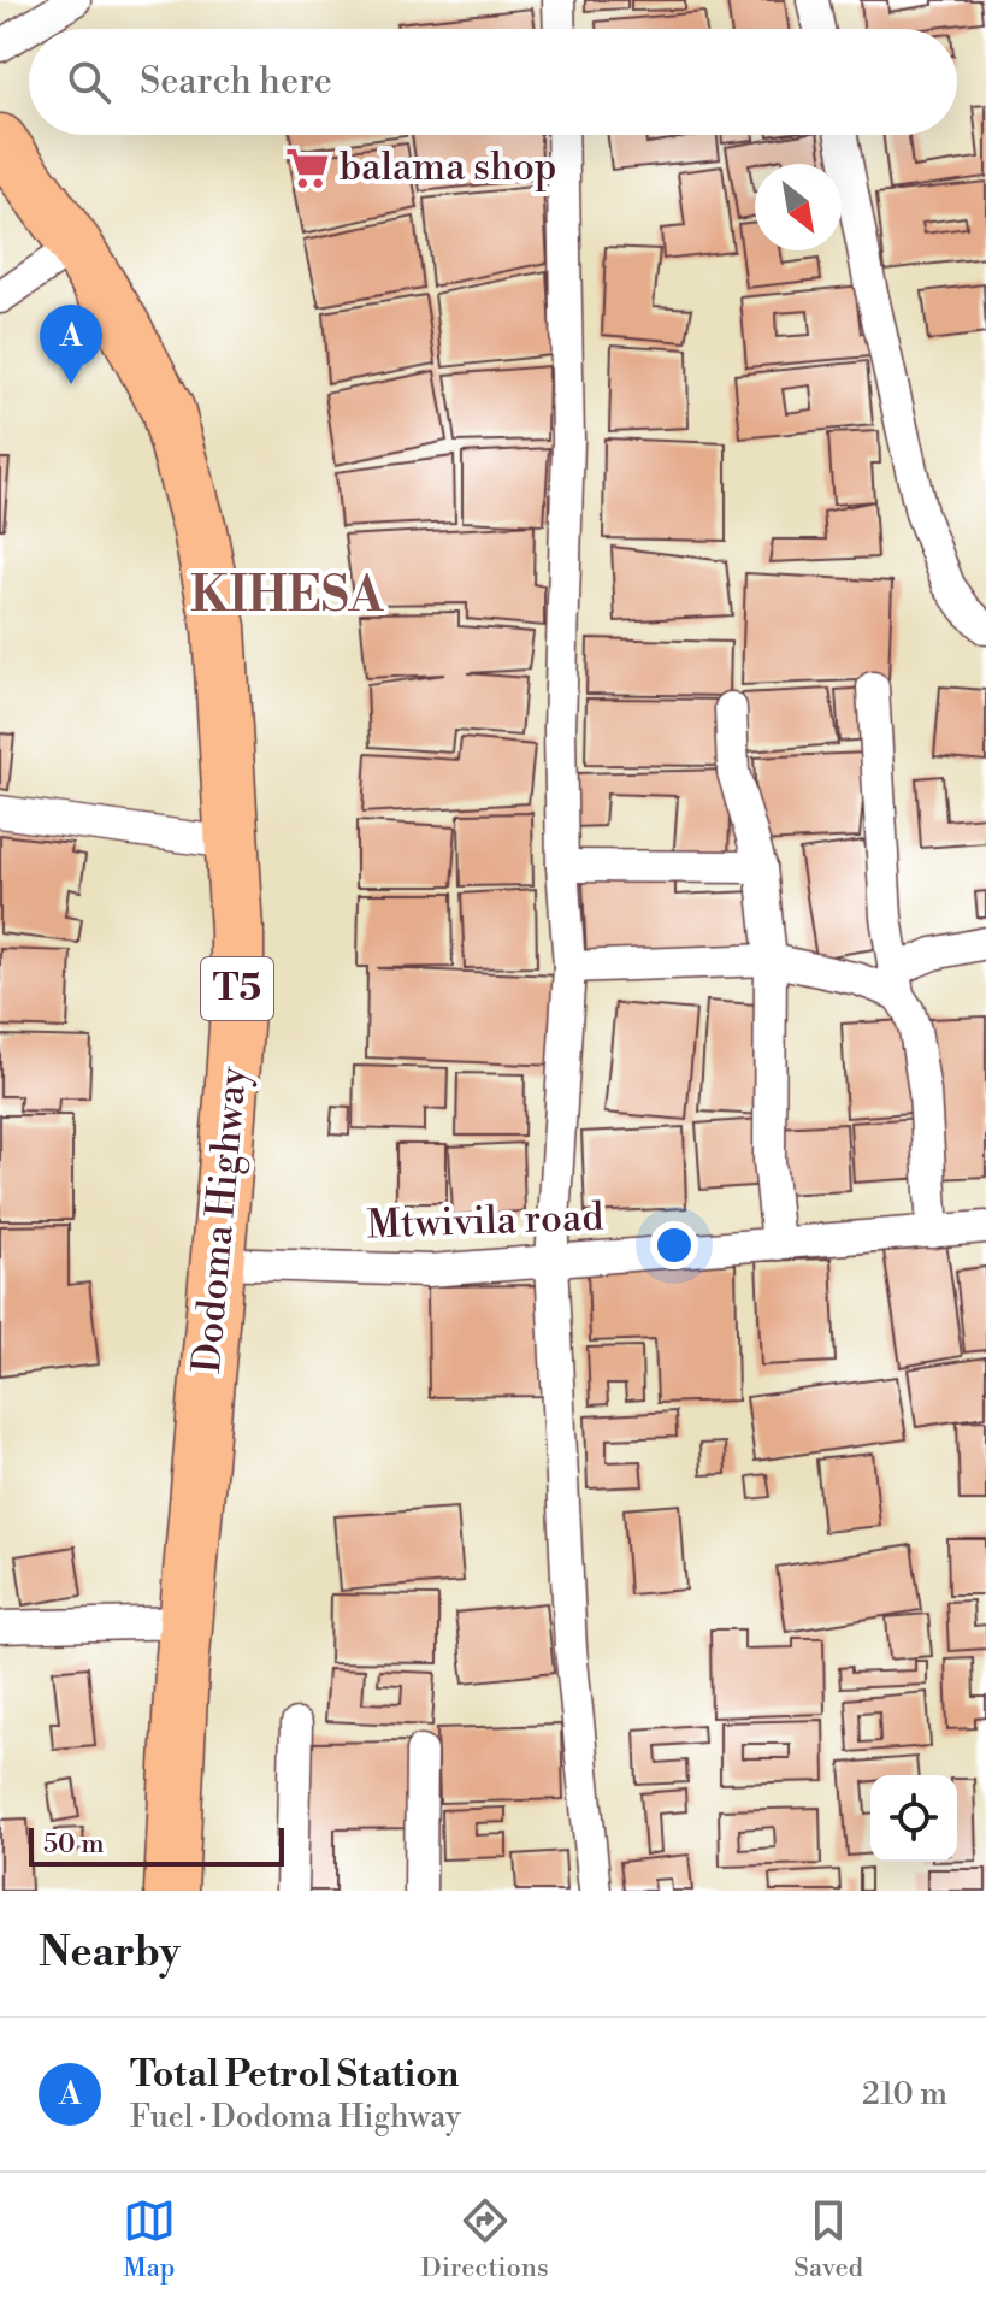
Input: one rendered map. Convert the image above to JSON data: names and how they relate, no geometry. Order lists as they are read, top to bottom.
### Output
{
  "streets": {
    "highway": ["T5", "Dodoma Highway"],
    "street": ["Mtwivila road"]
  },
  "crossings": [
    ["Dodoma Highway", "Mtwivila road"]
  ],
  "districts": ["KIHESA"],
  "places": {
    "supermarket": ["balama shop"]
  },
  "scale_bar": "50 m",
  "north": "bottom right",
  "page": {
    "search": "Search here",
    "pins": "A",
    "scale": "50 m",
    "heading": "Nearby",
    "list": [
      {
        "mark": "A",
        "name": "Total Petrol Station",
        "note": "Fuel · Dodoma Highway",
        "value": "210 m"
      }
    ],
    "nav": ["Map", "Directions", "Saved"]
  }
}
